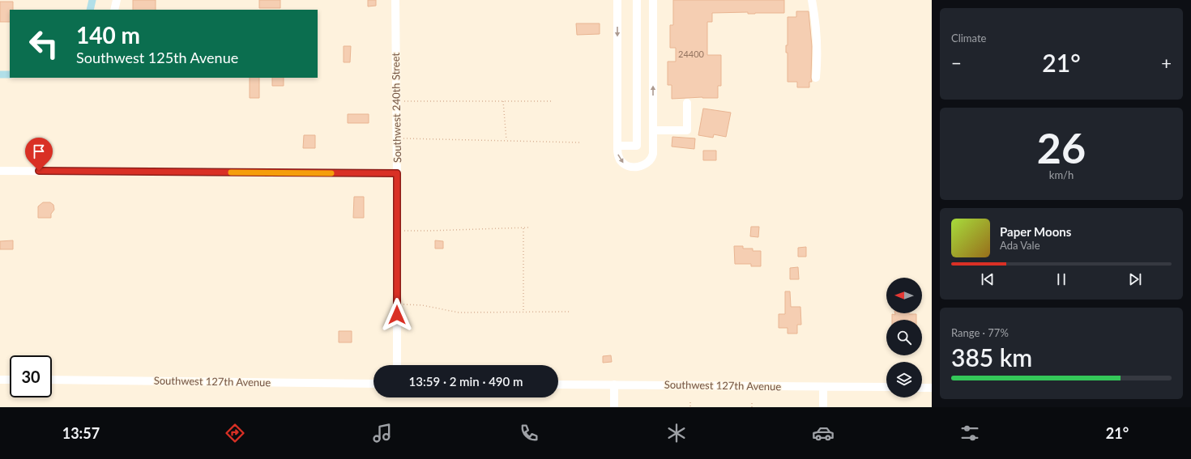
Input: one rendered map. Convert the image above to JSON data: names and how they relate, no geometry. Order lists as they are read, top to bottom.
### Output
{
  "streets": {
    "street": ["Southwest 240th Street", "Southwest 127th Avenue"]
  },
  "house_numbers": ["24400"],
  "north": "left",
  "page": {
    "tile": [
      "Climate",
      ["26", "km/h"],
      ["Range · 77%", "385 km"]
    ],
    "turn": ["140 m", "Southwest 125th Avenue"],
    "heat": ["−", "21°", "+"],
    "song": ["Paper Moons", "Ada Vale"],
    "limit": "30",
    "trip": "13:59 · 2 min · 490 m",
    "tabs": ["13:57", "21°"]
  }
}
